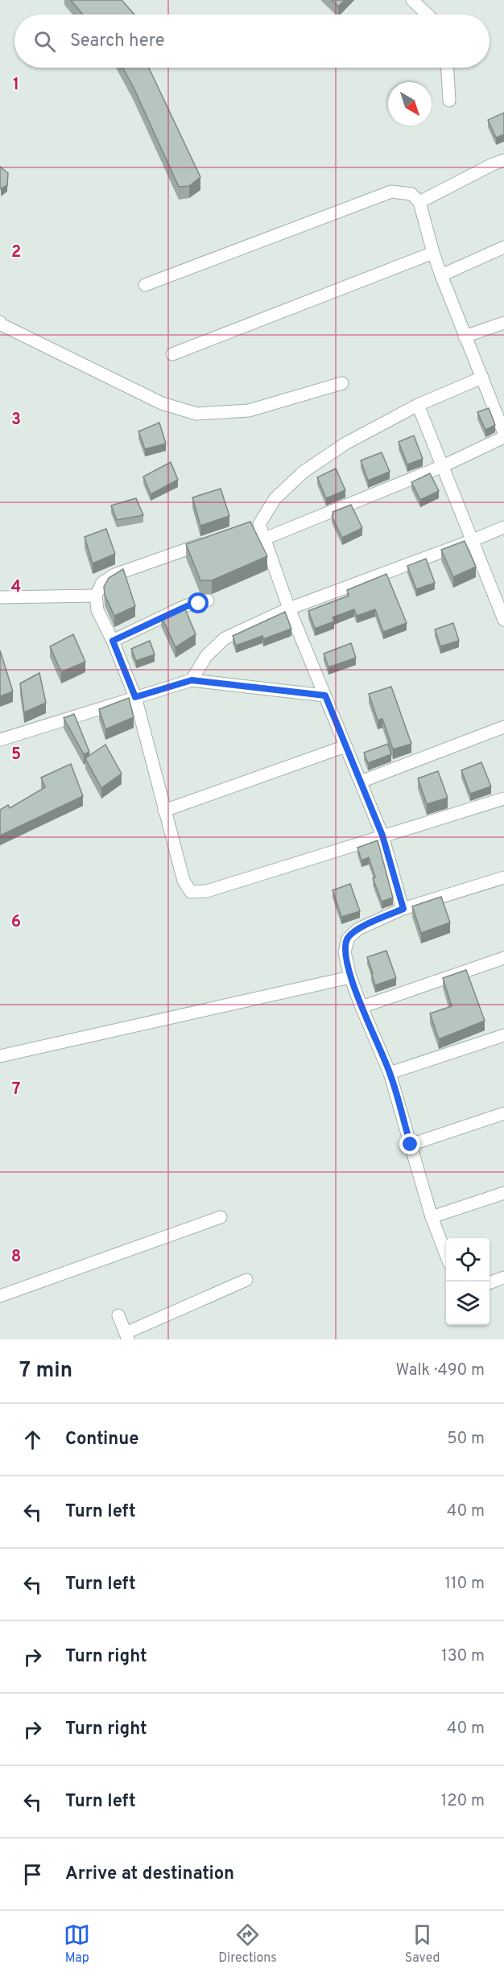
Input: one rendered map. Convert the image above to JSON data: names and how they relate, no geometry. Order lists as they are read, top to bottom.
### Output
{
  "north": "bottom right",
  "page": {
    "search": "Search here",
    "heading": ["7 min", "Walk · 490 m"],
    "list": [
      ["Continue", "50 m"],
      ["Turn left", "40 m"],
      ["Turn left", "110 m"],
      ["Turn right", "130 m"],
      ["Turn right", "40 m"],
      ["Turn left", "120 m"],
      "Arrive at destination"
    ],
    "nav": ["Map", "Directions", "Saved"]
  },
  "grid": {
    "rows": [
      "1",
      "2",
      "3",
      "4",
      "5",
      "6",
      "7",
      "8"
    ]
  }
}
